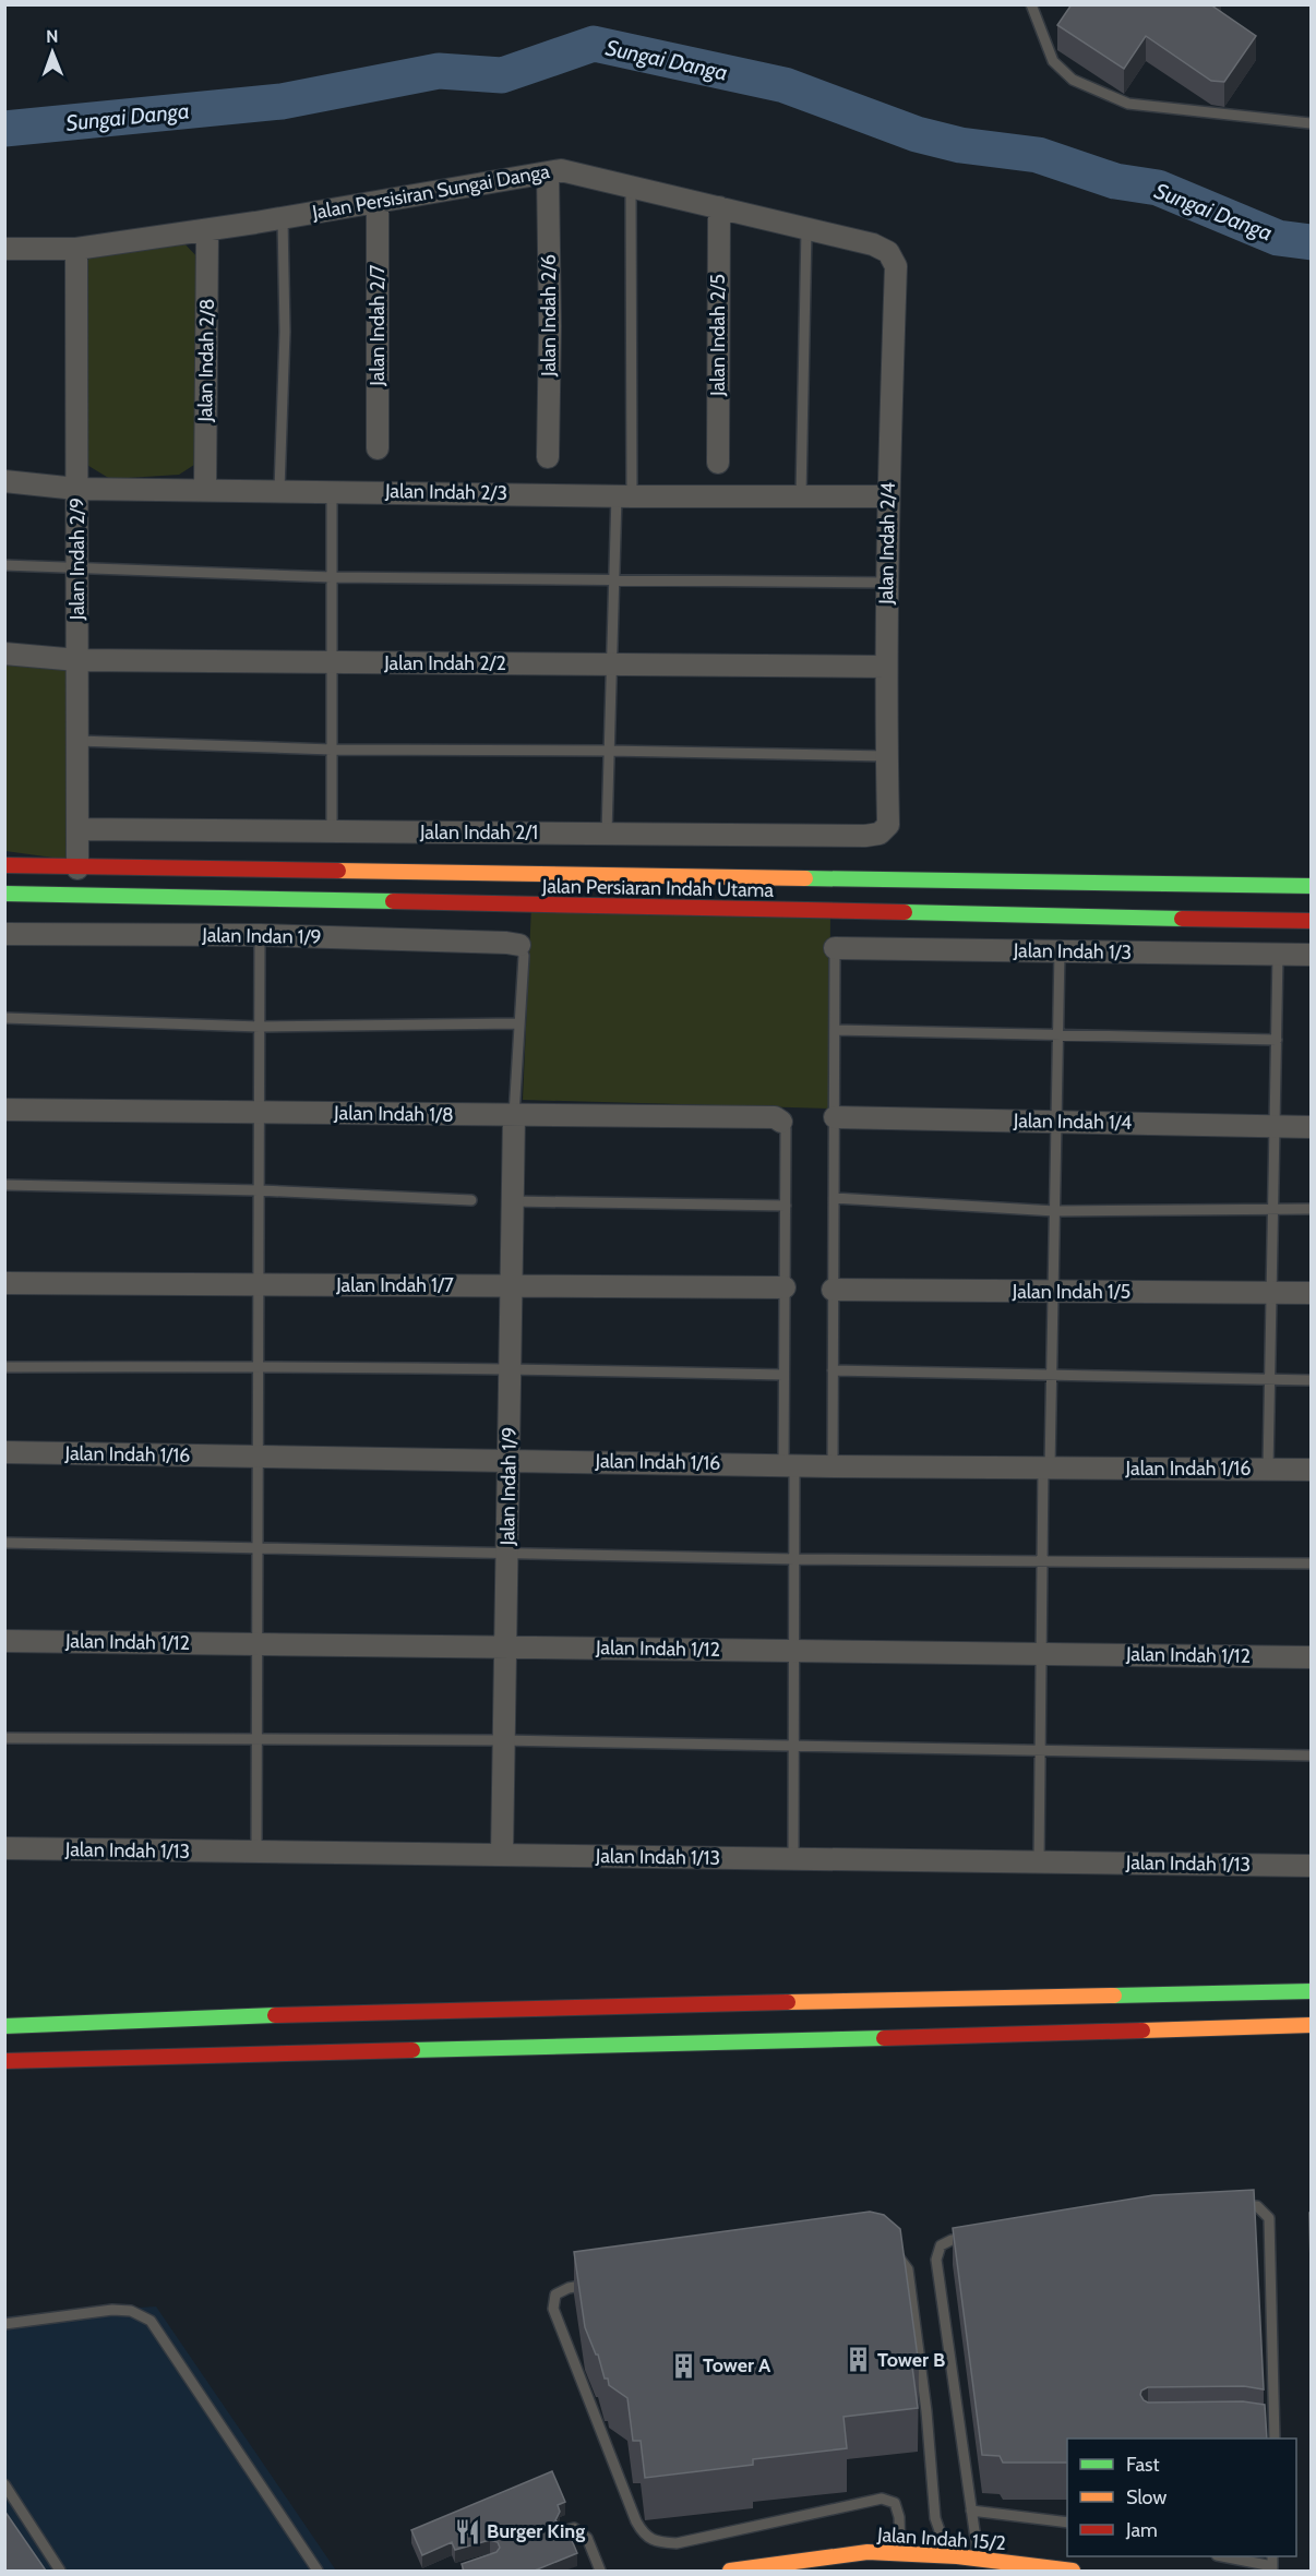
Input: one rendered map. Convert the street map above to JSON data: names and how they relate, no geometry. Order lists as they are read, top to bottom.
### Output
{
  "streets": {
    "main road": ["Jalan Persiaran Indah Utama", "Jalan Indah 15/2"],
    "street": [
      "Jalan Persisiran Sungai Danga",
      "Jalan Indah 2/6",
      "Jalan Indah 2/7",
      "Jalan Indah 2/5",
      "Jalan Indah 2/8",
      "Jalan Indah 2/3",
      "Jalan Indah 2/4",
      "Jalan Indah 2/9",
      "Jalan Indah 2/2",
      "Jalan Indah 2/1",
      "Jalan Indan 1/9",
      "Jalan Indah 1/3",
      "Jalan Indah 1/8",
      "Jalan Indah 1/4",
      "Jalan Indah 1/7",
      "Jalan Indah 1/5",
      "Jalan Indah 1/16",
      "Jalan Indah 1/9",
      "Jalan Indah 1/12",
      "Jalan Indah 1/13"
    ]
  },
  "crossings": [
    ["Jalan Persisiran Sungai Danga", "Jalan Indah 2/6"],
    ["Jalan Persisiran Sungai Danga", "Jalan Indah 2/7"],
    ["Jalan Persisiran Sungai Danga", "Jalan Indah 2/5"],
    ["Jalan Persisiran Sungai Danga", "Jalan Indah 2/8"],
    ["Jalan Persisiran Sungai Danga", "Jalan Indah 2/4"],
    ["Jalan Persisiran Sungai Danga", "Jalan Indah 2/9"],
    ["Jalan Indah 2/8", "Jalan Indah 2/3"],
    ["Jalan Indah 2/3", "Jalan Indah 2/4"],
    ["Jalan Indah 2/3", "Jalan Indah 2/9"],
    ["Jalan Indah 2/4", "Jalan Indah 2/2"],
    ["Jalan Indah 2/4", "Jalan Indah 2/1"],
    ["Jalan Indah 2/9", "Jalan Indah 2/2"],
    ["Jalan Indah 2/9", "Jalan Indah 2/1"],
    ["Jalan Indah 2/9", "Jalan Persiaran Indah Utama"],
    ["Jalan Indah 1/8", "Jalan Indah 1/9"],
    ["Jalan Indah 1/7", "Jalan Indah 1/9"],
    ["Jalan Indah 1/16", "Jalan Indah 1/9"],
    ["Jalan Indah 1/9", "Jalan Indah 1/12"],
    ["Jalan Indah 1/9", "Jalan Indah 1/13"]
  ],
  "water": ["Sungai Danga"],
  "places": {
    "building": ["Tower B", "Tower A"],
    "restaurant": ["Burger King"]
  },
  "legend": ["Fast", "Slow", "Jam"],
  "north": "top"
}
